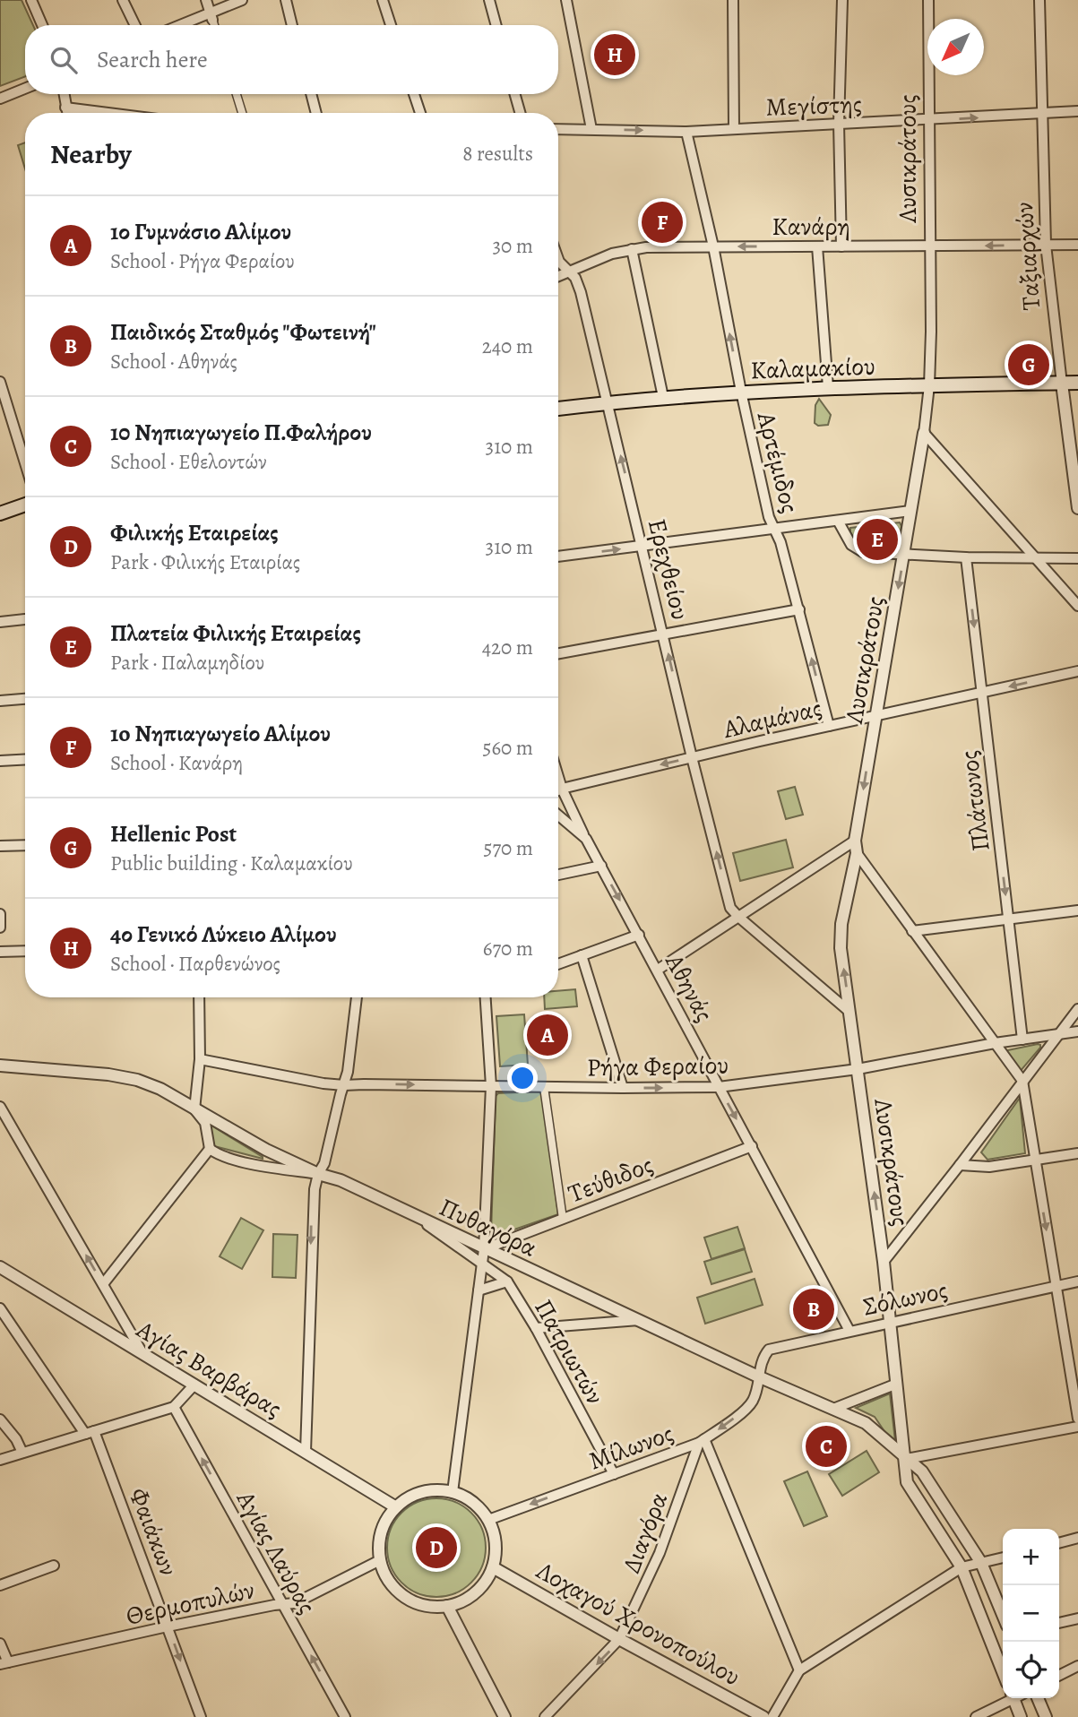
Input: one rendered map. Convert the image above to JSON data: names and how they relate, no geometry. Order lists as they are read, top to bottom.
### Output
{
  "streets": {
    "main road": ["Καλαμακίου"],
    "street": [
      "Μεγίστης",
      "Λυσικράτους",
      "Κανάρη",
      "Ταξιαρχών",
      "Αρτέμιδος",
      "Ερεχθείου",
      "Αλαμάνας",
      "Πλάτωνος",
      "Αθηνάς",
      "Ρήγα Φεραίου",
      "Τεύθιδος",
      "Πυθαγόρα",
      "Σόλωνος",
      "Πατριωτών",
      "Αγίας Βαρβάρας",
      "Μίλωνος",
      "Φαιάκων",
      "Διαγόρα",
      "Αγίας Λαύρας",
      "Θερμοπυλών",
      "Λοχαγού Χρονοπούλου"
    ]
  },
  "crossings": [
    ["Μεγίστης", "Λυσικράτους"],
    ["Μεγίστης", "Ταξιαρχών"],
    ["Μεγίστης", "Αρτέμιδος"],
    ["Λυσικράτους", "Κανάρη"],
    ["Λυσικράτους", "Καλαμακίου"],
    ["Λυσικράτους", "Αλαμάνας"],
    ["Λυσικράτους", "Ρήγα Φεραίου"],
    ["Λυσικράτους", "Πυθαγόρα"],
    ["Λυσικράτους", "Σόλωνος"],
    ["Κανάρη", "Ταξιαρχών"],
    ["Κανάρη", "Αρτέμιδος"],
    ["Κανάρη", "Ερεχθείου"],
    ["Ταξιαρχών", "Καλαμακίου"],
    ["Καλαμακίου", "Αρτέμιδος"],
    ["Καλαμακίου", "Ερεχθείου"],
    ["Αρτέμιδος", "Αλαμάνας"],
    ["Ερεχθείου", "Αλαμάνας"],
    ["Αλαμάνας", "Πλάτωνος"],
    ["Πλάτωνος", "Ρήγα Φεραίου"],
    ["Αθηνάς", "Ρήγα Φεραίου"],
    ["Αθηνάς", "Τεύθιδος"],
    ["Αθηνάς", "Σόλωνος"],
    ["Τεύθιδος", "Πυθαγόρα"],
    ["Πυθαγόρα", "Σόλωνος"],
    ["Πυθαγόρα", "Πατριωτών"],
    ["Πυθαγόρα", "Μίλωνος"],
    ["Σόλωνος", "Μίλωνος"],
    ["Πατριωτών", "Μίλωνος"],
    ["Αγίας Βαρβάρας", "Μίλωνος"],
    ["Αγίας Βαρβάρας", "Θερμοπυλών"],
    ["Αγίας Βαρβάρας", "Λοχαγού Χρονοπούλου"],
    ["Μίλωνος", "Διαγόρα"],
    ["Μίλωνος", "Θερμοπυλών"],
    ["Μίλωνος", "Λοχαγού Χρονοπούλου"],
    ["Φαιάκων", "Θερμοπυλών"],
    ["Διαγόρα", "Λοχαγού Χρονοπούλου"],
    ["Αγίας Λαύρας", "Θερμοπυλών"],
    ["Θερμοπυλών", "Λοχαγού Χρονοπούλου"]
  ],
  "one_way": [
    "Μεγίστης",
    "Κανάρη",
    "Ερεχθείου",
    "Αλαμάνας",
    "Πλάτωνος",
    "Μίλωνος",
    "Αγίας Λαύρας"
  ],
  "north": "bottom left",
  "page": {
    "search": "Search here",
    "pins": [
      "H",
      "F",
      "G",
      "E",
      "A",
      "B",
      "C",
      "D"
    ],
    "heading": ["Nearby", "8 results"],
    "list": [
      {
        "mark": "A",
        "name": "1ο Γυμνάσιο Αλίμου",
        "note": "School · Ρήγα Φεραίου",
        "value": "30 m"
      },
      {
        "mark": "B",
        "name": "Παιδικός Σταθμός \"Φωτεινή\"",
        "note": "School · Αθηνάς",
        "value": "240 m"
      },
      {
        "mark": "C",
        "name": "10 Νηπιαγωγείο Π.Φαλήρου",
        "note": "School · Εθελοντών",
        "value": "310 m"
      },
      {
        "mark": "D",
        "name": "Φιλικής Εταιρείας",
        "note": "Park · Φιλικής Εταιρίας",
        "value": "310 m"
      },
      {
        "mark": "E",
        "name": "Πλατεία Φιλικής Εταιρείας",
        "note": "Park · Παλαμηδίου",
        "value": "420 m"
      },
      {
        "mark": "F",
        "name": "1o Νηπιαγωγείο Αλίμου",
        "note": "School · Κανάρη",
        "value": "560 m"
      },
      {
        "mark": "G",
        "name": "Hellenic Post",
        "note": "Public building · Καλαμακίου",
        "value": "570 m"
      },
      {
        "mark": "H",
        "name": "4ο Γενικό Λύκειο Αλίμου",
        "note": "School · Παρθενώνος",
        "value": "670 m"
      }
    ],
    "map_buttons": ["+", "−"]
  }
}
